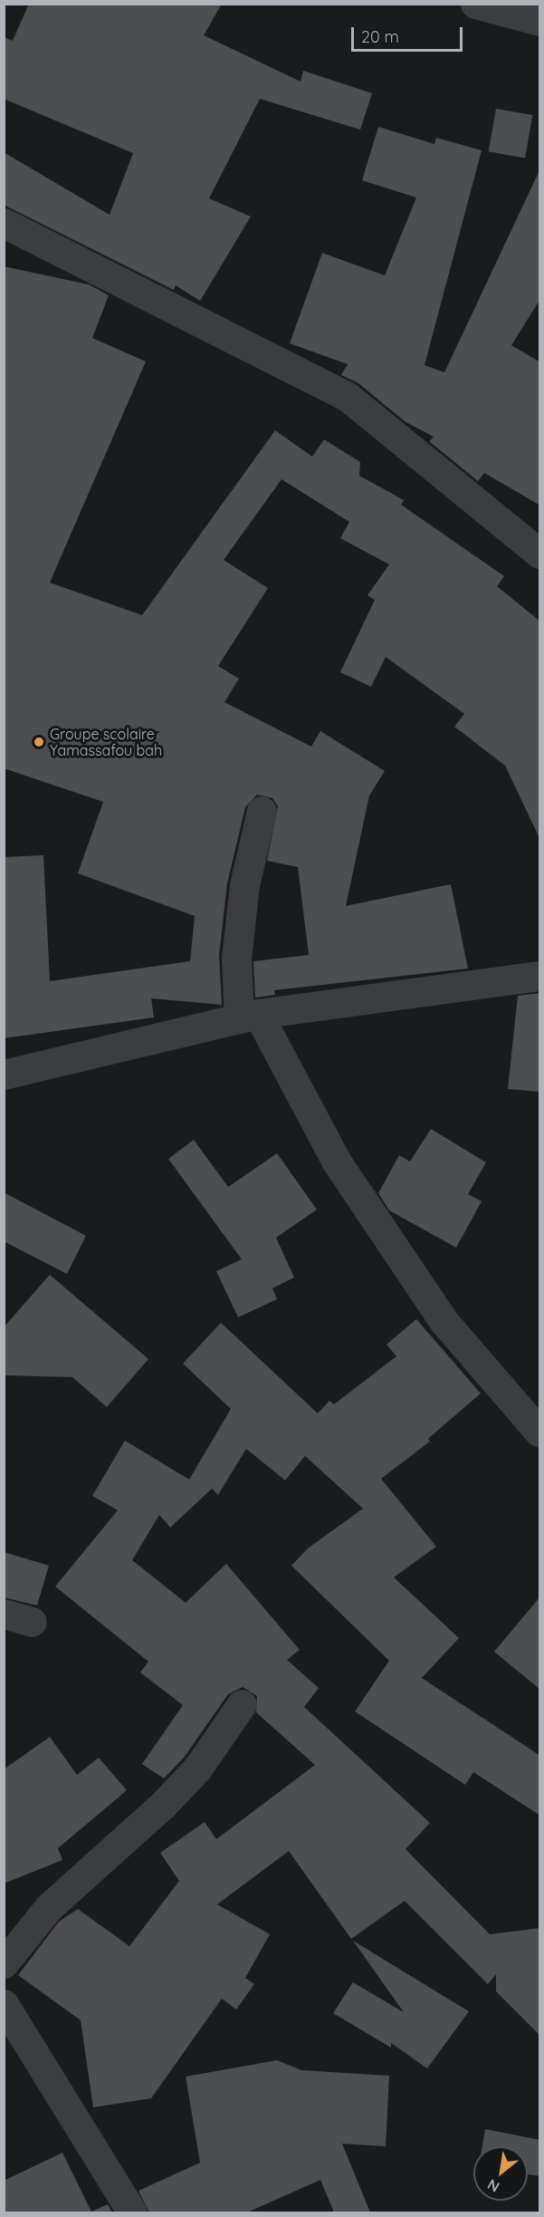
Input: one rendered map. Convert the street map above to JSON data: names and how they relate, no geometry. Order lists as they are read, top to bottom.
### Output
{
  "places": ["Groupe scolaire Yamassafou bah"],
  "scale_bar": "20 m",
  "north": "bottom left"
}
